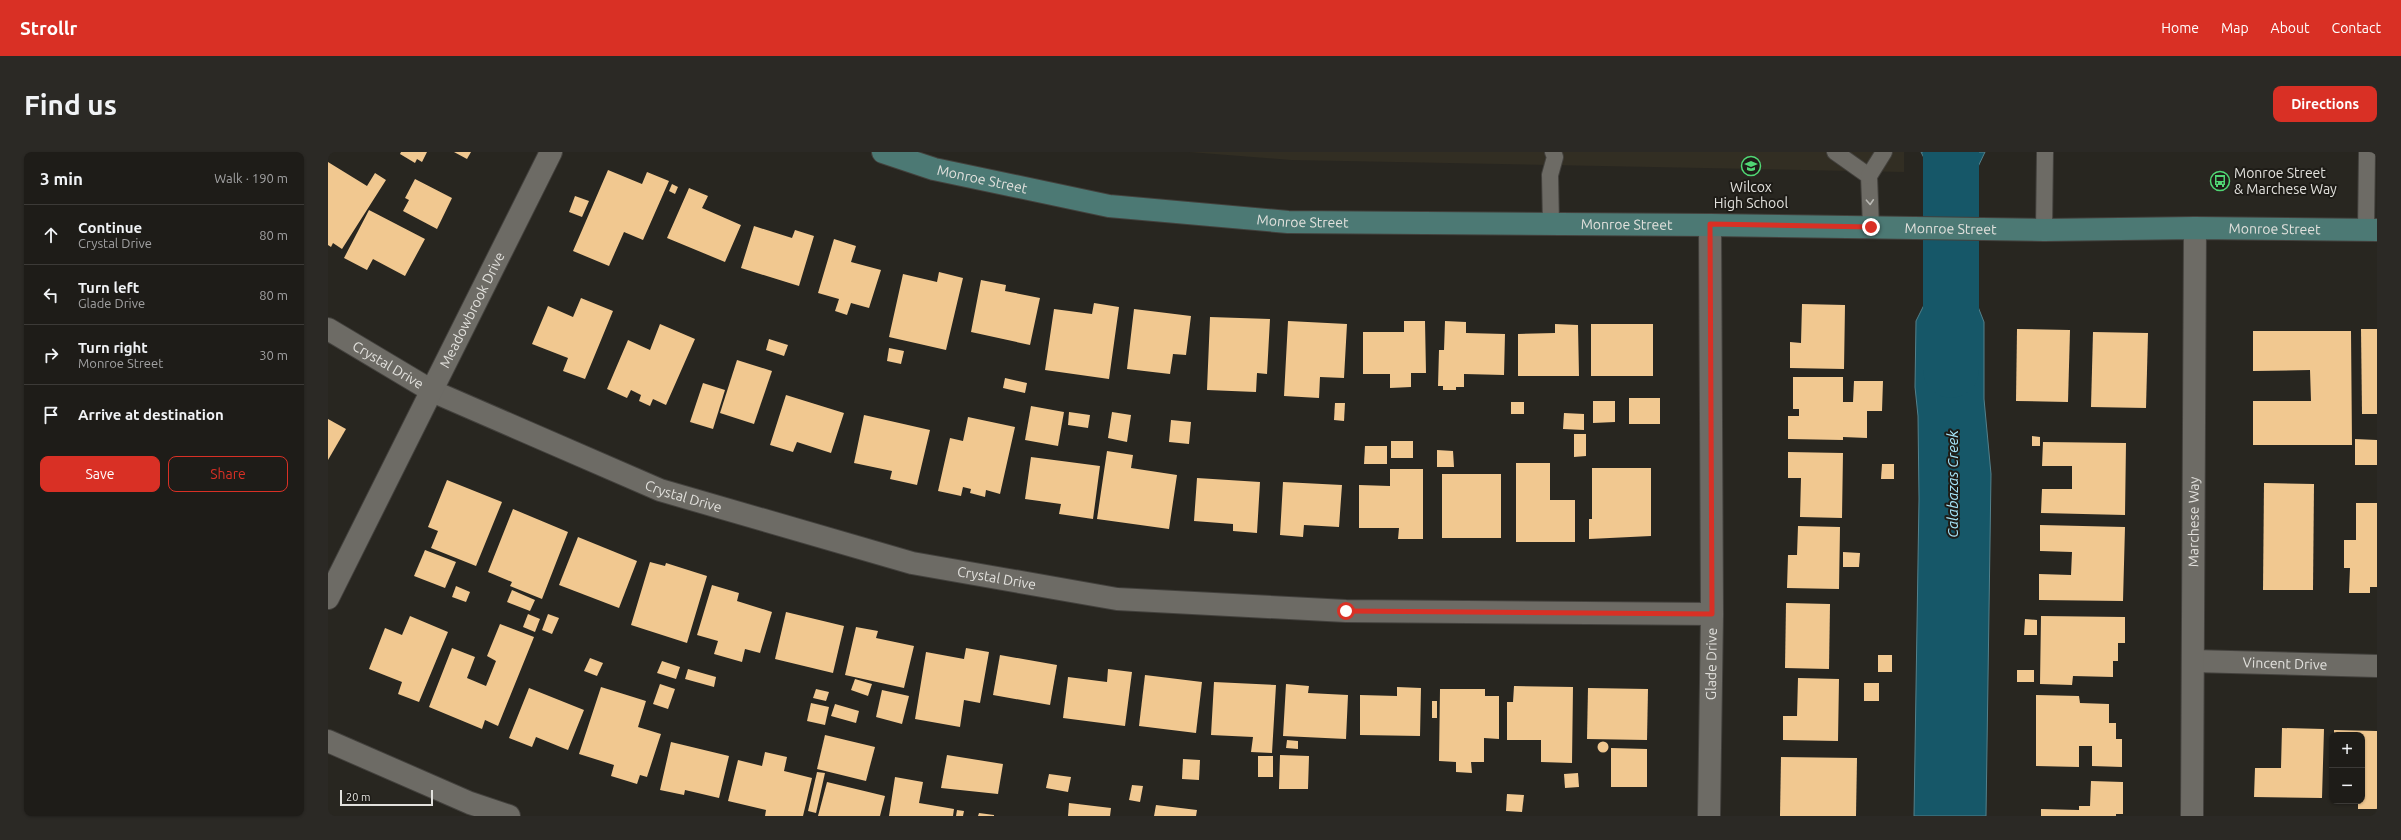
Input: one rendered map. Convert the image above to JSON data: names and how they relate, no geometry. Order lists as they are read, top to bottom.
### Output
{
  "streets": {
    "main road": ["Monroe Street"],
    "street": [
      "Meadowbrook Drive",
      "Crystal Drive",
      "Marchese Way",
      "Glade Drive",
      "Vincent Drive"
    ]
  },
  "crossings": [
    ["Monroe Street", "Marchese Way"],
    ["Monroe Street", "Glade Drive"],
    ["Meadowbrook Drive", "Crystal Drive"],
    ["Crystal Drive", "Glade Drive"],
    ["Marchese Way", "Vincent Drive"]
  ],
  "water": ["Calabazas Creek"],
  "places": {
    "school or university": ["Wilcox High School"],
    "bus stop": ["Monroe Street & Marchese Way"]
  },
  "scale_bar": "20 m",
  "page": {
    "header": "Strollr",
    "nav": [
      "Home",
      "Map",
      "About",
      "Contact"
    ],
    "buttons": [
      "Directions",
      ["Save", "Share"]
    ],
    "title": "Find us",
    "heading": ["3 min", "Walk · 190 m"],
    "list": [
      ["Continue", "Crystal Drive", "80 m"],
      ["Turn left", "Glade Drive", "80 m"],
      ["Turn right", "Monroe Street", "30 m"],
      "Arrive at destination"
    ],
    "map_buttons": ["+", "−"],
    "scale": "20 m"
  }
}
